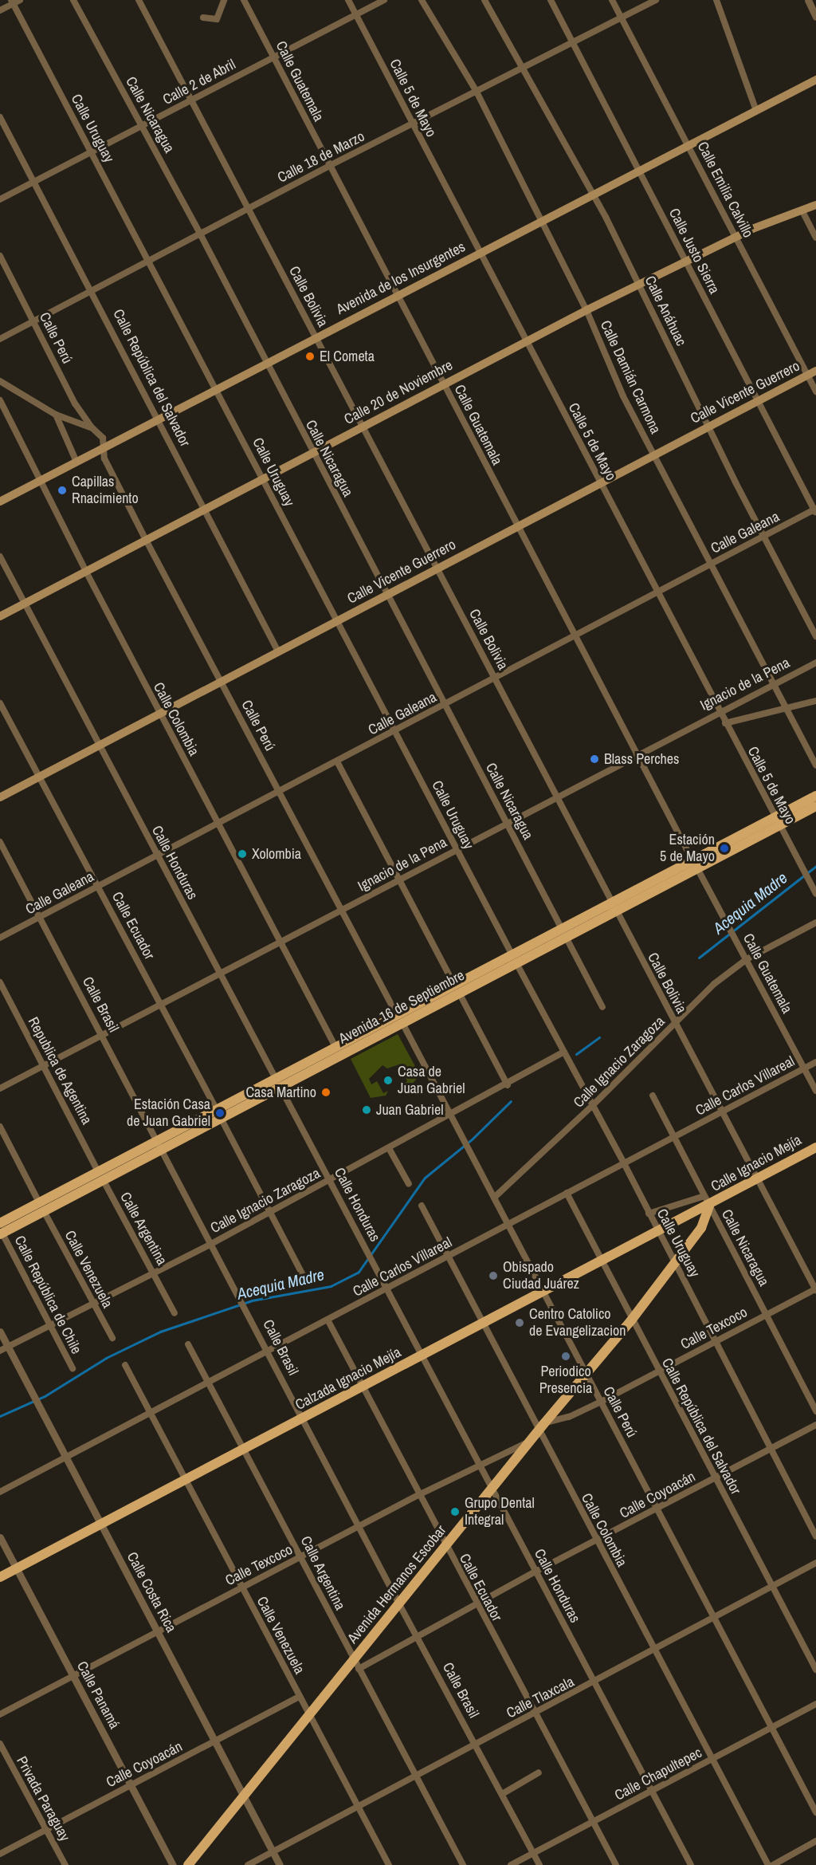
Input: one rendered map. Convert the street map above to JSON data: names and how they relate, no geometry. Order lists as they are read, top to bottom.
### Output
{
  "streets": {
    "main road": [
      "Avenida de los Insurgentes",
      "Calle 20 de Noviembre",
      "Calle Vicente Guerrero",
      "Avenida 16 de Septiembre",
      "Calle Ignacio Mejía",
      "Calzada Ignacio Mejía",
      "Avenida Hermanos Escobar"
    ],
    "street": [
      "Calle Guatemala",
      "Calle 2 de Abril",
      "Calle 5 de Mayo",
      "Calle Nicaragua",
      "Calle Uruguay",
      "Calle 18 de Marzo",
      "Calle Emilia Calvillo",
      "Calle Justo Sierra",
      "Calle Bolivia",
      "Calle Anáhuac",
      "Calle Perú",
      "Calle Damián Carmona",
      "Calle República del Salvador",
      "Calle Galeana",
      "Ignacio de la Pena",
      "Calle Colombia",
      "Calle Honduras",
      "Calle Ecuador",
      "Calle Brasil",
      "Calle Ignacio Zaragoza",
      "Republica de Agentina",
      "Calle Carlos Villareal",
      "Calle Argentina",
      "Calle Venezuela",
      "Calle República de Chile",
      "Calle Texcoco",
      "Calle Coyoacán",
      "Calle Costa Rica",
      "Calle Panamá",
      "Calle Tlaxcala",
      "Calle Chapultepec",
      "Privada Paraguay"
    ]
  },
  "crossings": [
    ["Calle Guatemala", "Calle 2 de Abril"],
    ["Calle Guatemala", "Calle 18 de Marzo"],
    ["Calle Guatemala", "Avenida de los Insurgentes"],
    ["Calle Guatemala", "Calle 20 de Noviembre"],
    ["Calle Guatemala", "Calle Vicente Guerrero"],
    ["Calle Guatemala", "Calle Galeana"],
    ["Calle Guatemala", "Ignacio de la Pena"],
    ["Calle Guatemala", "Avenida 16 de Septiembre"],
    ["Calle Guatemala", "Calle Ignacio Zaragoza"],
    ["Calle Guatemala", "Calle Carlos Villareal"],
    ["Calle 2 de Abril", "Calle 5 de Mayo"],
    ["Calle 2 de Abril", "Calle Nicaragua"],
    ["Calle 2 de Abril", "Calle Uruguay"],
    ["Calle 2 de Abril", "Calle Bolivia"],
    ["Calle 2 de Abril", "Calle República del Salvador"],
    ["Calle 5 de Mayo", "Calle 18 de Marzo"],
    ["Calle 5 de Mayo", "Avenida de los Insurgentes"],
    ["Calle 5 de Mayo", "Calle 20 de Noviembre"],
    ["Calle 5 de Mayo", "Calle Vicente Guerrero"],
    ["Calle 5 de Mayo", "Calle Galeana"],
    ["Calle 5 de Mayo", "Ignacio de la Pena"],
    ["Calle 5 de Mayo", "Avenida 16 de Septiembre"],
    ["Calle Nicaragua", "Calle 18 de Marzo"],
    ["Calle Nicaragua", "Avenida de los Insurgentes"],
    ["Calle Nicaragua", "Calle 20 de Noviembre"],
    ["Calle Nicaragua", "Calle Vicente Guerrero"],
    ["Calle Nicaragua", "Calle Galeana"],
    ["Calle Nicaragua", "Ignacio de la Pena"],
    ["Calle Nicaragua", "Avenida 16 de Septiembre"],
    ["Calle Nicaragua", "Calle Carlos Villareal"],
    ["Calle Nicaragua", "Calle Ignacio Mejía"],
    ["Calle Nicaragua", "Calle Texcoco"],
    ["Calle Nicaragua", "Calzada Ignacio Mejía"],
    ["Calle Nicaragua", "Avenida Hermanos Escobar"],
    ["Calle Uruguay", "Calle 18 de Marzo"],
    ["Calle Uruguay", "Avenida de los Insurgentes"],
    ["Calle Uruguay", "Calle 20 de Noviembre"],
    ["Calle Uruguay", "Calle Vicente Guerrero"],
    ["Calle Uruguay", "Calle Galeana"],
    ["Calle Uruguay", "Ignacio de la Pena"],
    ["Calle Uruguay", "Avenida 16 de Septiembre"],
    ["Calle Uruguay", "Calle Ignacio Zaragoza"],
    ["Calle Uruguay", "Calle Carlos Villareal"],
    ["Calle Uruguay", "Calle Texcoco"],
    ["Calle Uruguay", "Calzada Ignacio Mejía"],
    ["Calle Uruguay", "Calle Coyoacán"],
    ["Calle Uruguay", "Avenida Hermanos Escobar"],
    ["Calle 18 de Marzo", "Calle Emilia Calvillo"],
    ["Calle 18 de Marzo", "Calle Justo Sierra"],
    ["Calle 18 de Marzo", "Calle Bolivia"],
    ["Calle 18 de Marzo", "Calle Anáhuac"],
    ["Calle 18 de Marzo", "Calle Perú"],
    ["Calle 18 de Marzo", "Calle Damián Carmona"],
    ["Calle 18 de Marzo", "Calle República del Salvador"],
    ["Calle Emilia Calvillo", "Avenida de los Insurgentes"],
    ["Calle Emilia Calvillo", "Calle 20 de Noviembre"],
    ["Calle Emilia Calvillo", "Calle Vicente Guerrero"],
    ["Calle Justo Sierra", "Avenida de los Insurgentes"],
    ["Calle Justo Sierra", "Calle 20 de Noviembre"],
    ["Calle Justo Sierra", "Calle Vicente Guerrero"],
    ["Calle Justo Sierra", "Calle Galeana"],
    ["Avenida de los Insurgentes", "Calle Bolivia"],
    ["Avenida de los Insurgentes", "Calle Anáhuac"],
    ["Avenida de los Insurgentes", "Calle Perú"],
    ["Avenida de los Insurgentes", "Calle Damián Carmona"],
    ["Avenida de los Insurgentes", "Calle República del Salvador"],
    ["Avenida de los Insurgentes", "Calle Colombia"],
    ["Calle Bolivia", "Calle 20 de Noviembre"],
    ["Calle Bolivia", "Calle Vicente Guerrero"],
    ["Calle Bolivia", "Calle Galeana"],
    ["Calle Bolivia", "Ignacio de la Pena"],
    ["Calle Bolivia", "Avenida 16 de Septiembre"],
    ["Calle Bolivia", "Calle Ignacio Zaragoza"],
    ["Calle Bolivia", "Calle Carlos Villareal"],
    ["Calle Bolivia", "Calle Ignacio Mejía"],
    ["Calle Bolivia", "Calle Texcoco"],
    ["Calle Anáhuac", "Calle 20 de Noviembre"],
    ["Calle Anáhuac", "Calle Vicente Guerrero"],
    ["Calle Anáhuac", "Calle Galeana"],
    ["Calle Perú", "Calle 20 de Noviembre"],
    ["Calle Perú", "Calle Vicente Guerrero"],
    ["Calle Perú", "Calle Galeana"],
    ["Calle Perú", "Ignacio de la Pena"],
    ["Calle Perú", "Avenida 16 de Septiembre"],
    ["Calle Perú", "Calle Ignacio Zaragoza"],
    ["Calle Perú", "Calle Carlos Villareal"],
    ["Calle Perú", "Calle Texcoco"],
    ["Calle Perú", "Calzada Ignacio Mejía"],
    ["Calle Perú", "Calle Coyoacán"],
    ["Calle Perú", "Avenida Hermanos Escobar"],
    ["Calle Perú", "Calle Tlaxcala"],
    ["Calle Perú", "Calle Chapultepec"],
    ["Calle Damián Carmona", "Calle 20 de Noviembre"],
    ["Calle Damián Carmona", "Calle Vicente Guerrero"],
    ["Calle Damián Carmona", "Calle Galeana"],
    ["Calle Damián Carmona", "Ignacio de la Pena"],
    ["Calle República del Salvador", "Calle 20 de Noviembre"],
    ["Calle República del Salvador", "Calle Vicente Guerrero"],
    ["Calle República del Salvador", "Calle Carlos Villareal"],
    ["Calle República del Salvador", "Calle Texcoco"],
    ["Calle República del Salvador", "Calzada Ignacio Mejía"],
    ["Calle República del Salvador", "Calle Coyoacán"],
    ["Calle República del Salvador", "Avenida Hermanos Escobar"],
    ["Calle República del Salvador", "Calle Tlaxcala"],
    ["Calle 20 de Noviembre", "Calle Colombia"],
    ["Calle 20 de Noviembre", "Calle Honduras"],
    ["Calle Vicente Guerrero", "Calle Colombia"],
    ["Calle Vicente Guerrero", "Calle Honduras"],
    ["Calle Vicente Guerrero", "Calle Ecuador"],
    ["Calle Galeana", "Calle Colombia"],
    ["Calle Galeana", "Calle Honduras"],
    ["Calle Galeana", "Calle Ecuador"],
    ["Calle Galeana", "Calle Brasil"],
    ["Ignacio de la Pena", "Calle Colombia"],
    ["Ignacio de la Pena", "Calle Honduras"],
    ["Ignacio de la Pena", "Calle Ecuador"],
    ["Ignacio de la Pena", "Calle Brasil"],
    ["Ignacio de la Pena", "Republica de Agentina"],
    ["Calle Colombia", "Avenida 16 de Septiembre"],
    ["Calle Colombia", "Calle Carlos Villareal"],
    ["Calle Colombia", "Calle Texcoco"],
    ["Calle Colombia", "Calzada Ignacio Mejía"],
    ["Calle Colombia", "Calle Coyoacán"],
    ["Calle Colombia", "Avenida Hermanos Escobar"],
    ["Calle Colombia", "Calle Tlaxcala"],
    ["Calle Colombia", "Calle Chapultepec"],
    ["Calle Honduras", "Avenida 16 de Septiembre"],
    ["Calle Honduras", "Calle Ignacio Zaragoza"],
    ["Calle Honduras", "Calle Carlos Villareal"],
    ["Calle Honduras", "Calle Texcoco"],
    ["Calle Honduras", "Calzada Ignacio Mejía"],
    ["Calle Honduras", "Calle Coyoacán"],
    ["Calle Honduras", "Avenida Hermanos Escobar"],
    ["Calle Honduras", "Calle Tlaxcala"],
    ["Calle Honduras", "Calle Chapultepec"],
    ["Calle Ecuador", "Avenida 16 de Septiembre"],
    ["Calle Ecuador", "Calle Carlos Villareal"],
    ["Calle Ecuador", "Calle Texcoco"],
    ["Calle Ecuador", "Calzada Ignacio Mejía"],
    ["Calle Ecuador", "Calle Coyoacán"],
    ["Calle Ecuador", "Avenida Hermanos Escobar"],
    ["Calle Ecuador", "Calle Tlaxcala"],
    ["Calle Ecuador", "Calle Chapultepec"],
    ["Calle Brasil", "Avenida 16 de Septiembre"],
    ["Calle Brasil", "Calle Ignacio Zaragoza"],
    ["Calle Brasil", "Calle Carlos Villareal"],
    ["Calle Brasil", "Calle Texcoco"],
    ["Calle Brasil", "Calzada Ignacio Mejía"],
    ["Calle Brasil", "Calle Coyoacán"],
    ["Calle Brasil", "Avenida Hermanos Escobar"],
    ["Calle Brasil", "Calle Tlaxcala"],
    ["Calle Brasil", "Calle Chapultepec"],
    ["Avenida 16 de Septiembre", "Republica de Agentina"],
    ["Avenida 16 de Septiembre", "Calle Argentina"],
    ["Avenida 16 de Septiembre", "Calle Venezuela"],
    ["Avenida 16 de Septiembre", "Calle República de Chile"],
    ["Calle Ignacio Zaragoza", "Calle Argentina"],
    ["Calle Ignacio Zaragoza", "Calle Venezuela"],
    ["Calle Ignacio Zaragoza", "Calle República de Chile"],
    ["Calle Ignacio Zaragoza", "Calle Costa Rica"],
    ["Calle Carlos Villareal", "Calle Argentina"],
    ["Calle Carlos Villareal", "Calle Venezuela"],
    ["Calle Carlos Villareal", "Calle Costa Rica"],
    ["Calle Ignacio Mejía", "Calzada Ignacio Mejía"],
    ["Calle Ignacio Mejía", "Avenida Hermanos Escobar"],
    ["Calle Argentina", "Calle Texcoco"],
    ["Calle Argentina", "Calzada Ignacio Mejía"],
    ["Calle Argentina", "Calle Coyoacán"],
    ["Calle Argentina", "Avenida Hermanos Escobar"],
    ["Calle Argentina", "Calle Tlaxcala"],
    ["Calle Venezuela", "Calle Texcoco"],
    ["Calle Venezuela", "Calzada Ignacio Mejía"],
    ["Calle Venezuela", "Calle Coyoacán"],
    ["Calle Venezuela", "Avenida Hermanos Escobar"],
    ["Calle Venezuela", "Calle Tlaxcala"],
    ["Calle Texcoco", "Avenida Hermanos Escobar"],
    ["Calle Texcoco", "Calle Costa Rica"],
    ["Calle Texcoco", "Calle Panamá"],
    ["Calzada Ignacio Mejía", "Avenida Hermanos Escobar"],
    ["Calzada Ignacio Mejía", "Calle Costa Rica"],
    ["Calzada Ignacio Mejía", "Calle Panamá"],
    ["Calle Coyoacán", "Avenida Hermanos Escobar"],
    ["Calle Coyoacán", "Calle Costa Rica"],
    ["Calle Coyoacán", "Calle Panamá"],
    ["Calle Coyoacán", "Privada Paraguay"],
    ["Avenida Hermanos Escobar", "Calle Costa Rica"],
    ["Calle Costa Rica", "Calle Tlaxcala"]
  ],
  "water": ["Acequia Madre"],
  "places": [
    "El Cometa",
    "Capillas Rnacimiento",
    "Blass Perches",
    "Estación 5 de Mayo",
    "Xolombia",
    "Casa de Juan Gabriel",
    "Casa Martino",
    "Juan Gabriel",
    "Estación Casa de Juan Gabriel",
    "Obispado Ciudad Juárez",
    "Centro Catolico de Evangelizacion",
    "Periodico Presencia",
    "Grupo Dental Integral"
  ]
}
